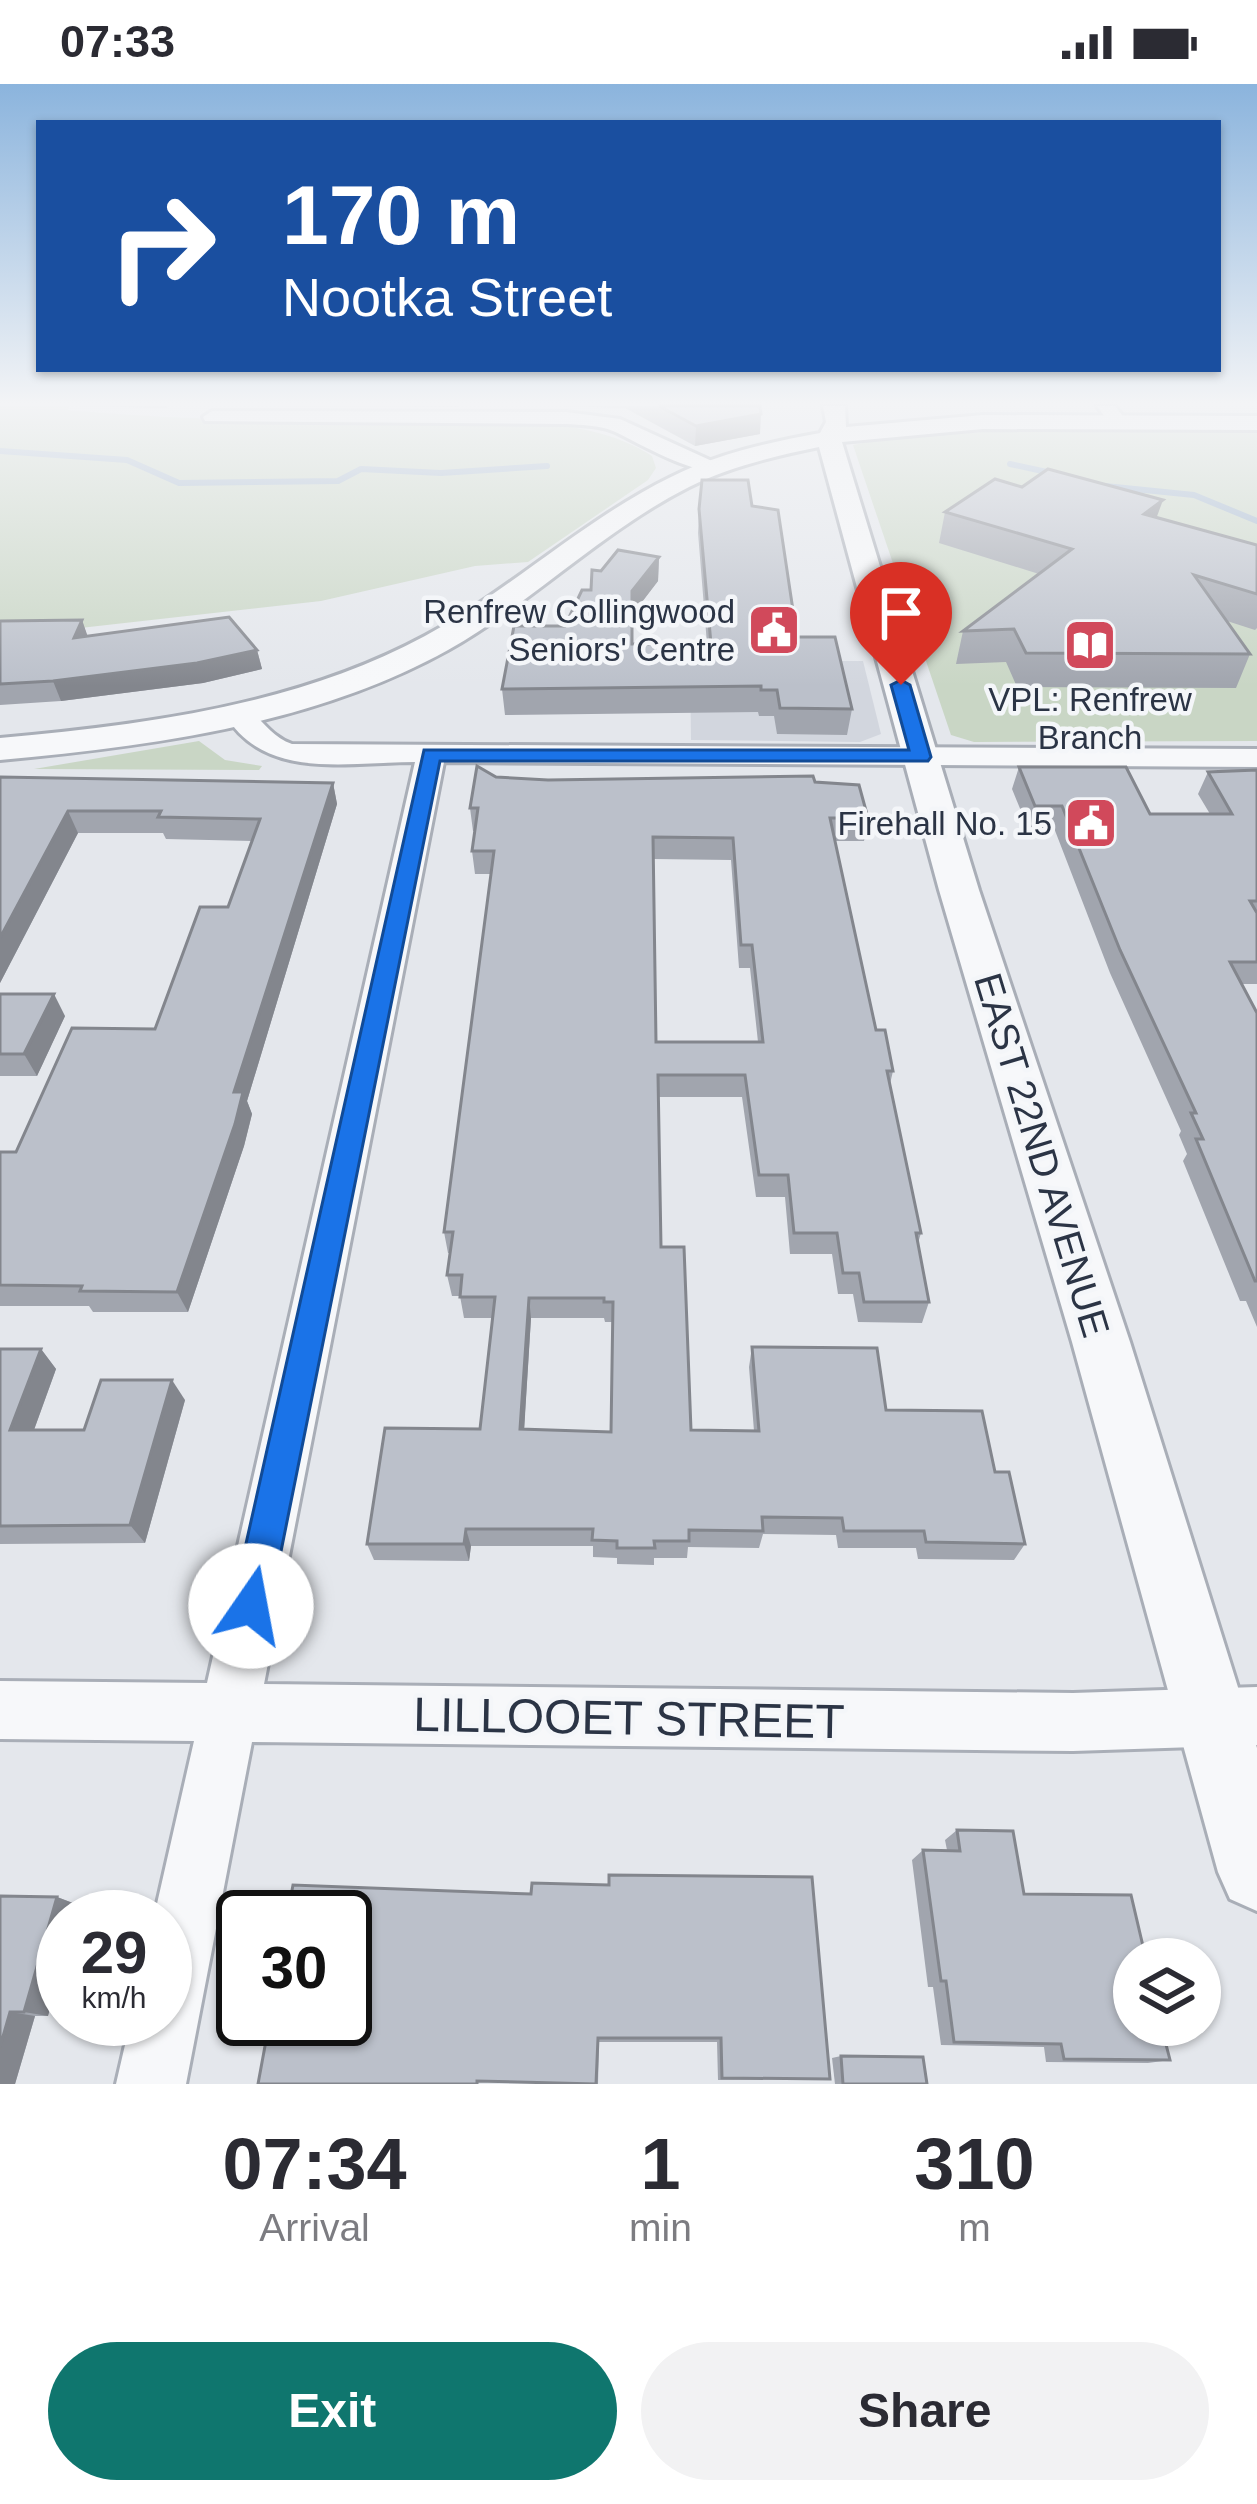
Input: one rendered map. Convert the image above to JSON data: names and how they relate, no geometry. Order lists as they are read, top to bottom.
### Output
{
  "streets": {
    "street": ["EAST 22ND AVENUE", "LILLOOET STREET"]
  },
  "crossings": [
    ["EAST 22ND AVENUE", "LILLOOET STREET"]
  ],
  "places": {
    "public building": ["Renfrew Collingwood Seniors' Centre", "Firehall No. 15"],
    "library": ["VPL: Renfrew Branch"]
  },
  "page": {
    "status": "07:33",
    "turn": ["170 m", "Nootka Street"],
    "speed": "29 km/h",
    "limit": "30",
    "eta": [
      "07:34",
      "Arrival",
      "1",
      "min",
      "310",
      "m"
    ],
    "buttons": ["Exit", "Share"]
  }
}
